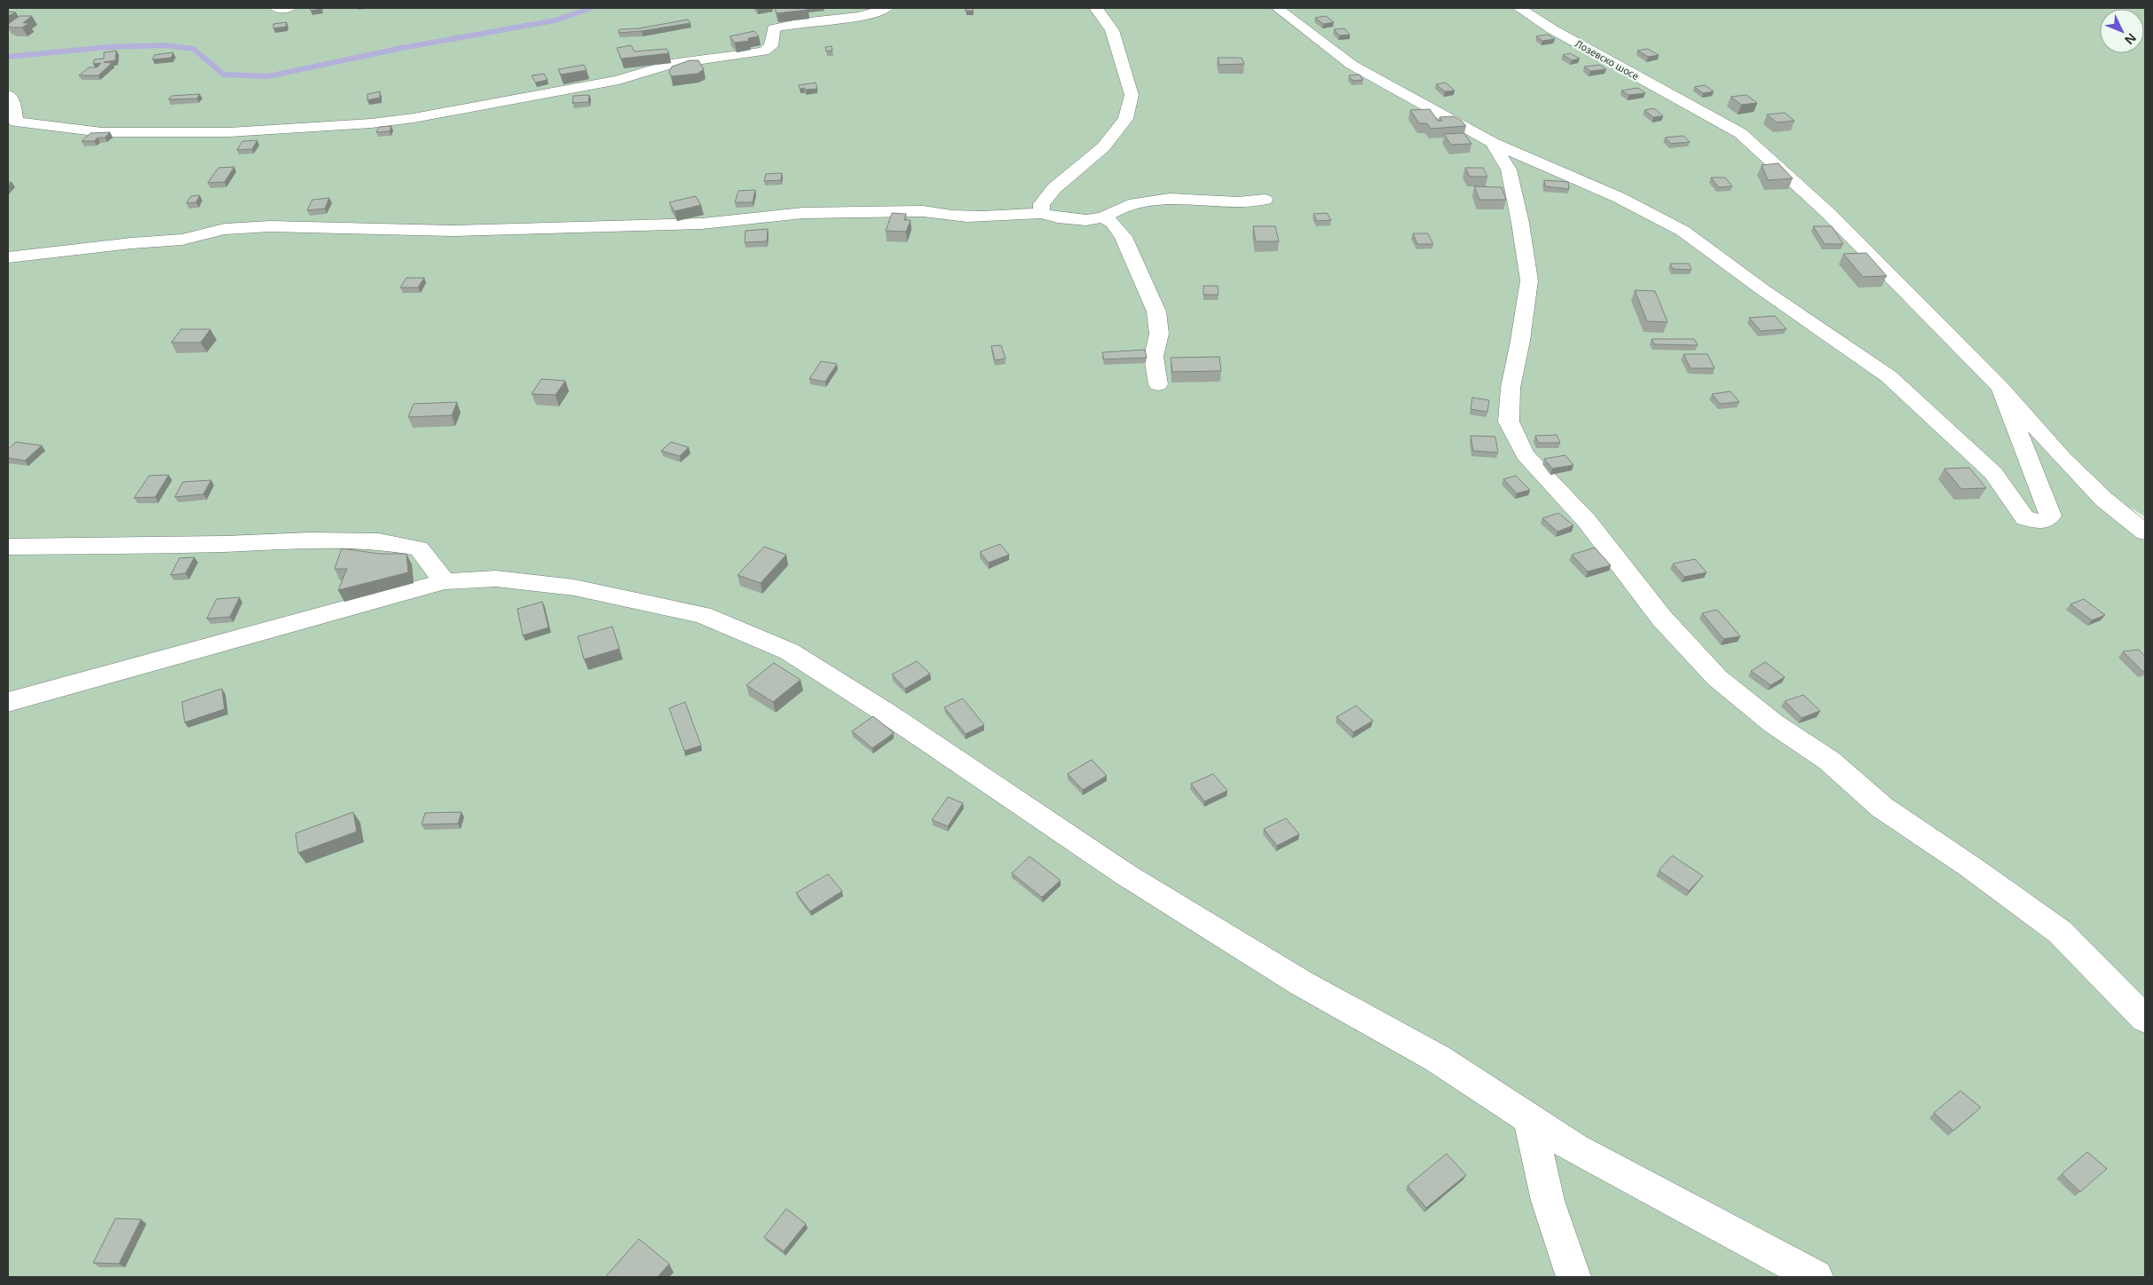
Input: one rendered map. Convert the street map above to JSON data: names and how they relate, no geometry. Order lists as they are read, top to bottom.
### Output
{
  "streets": {
    "street": ["Лозевско шосе"]
  },
  "north": "bottom right"
}
